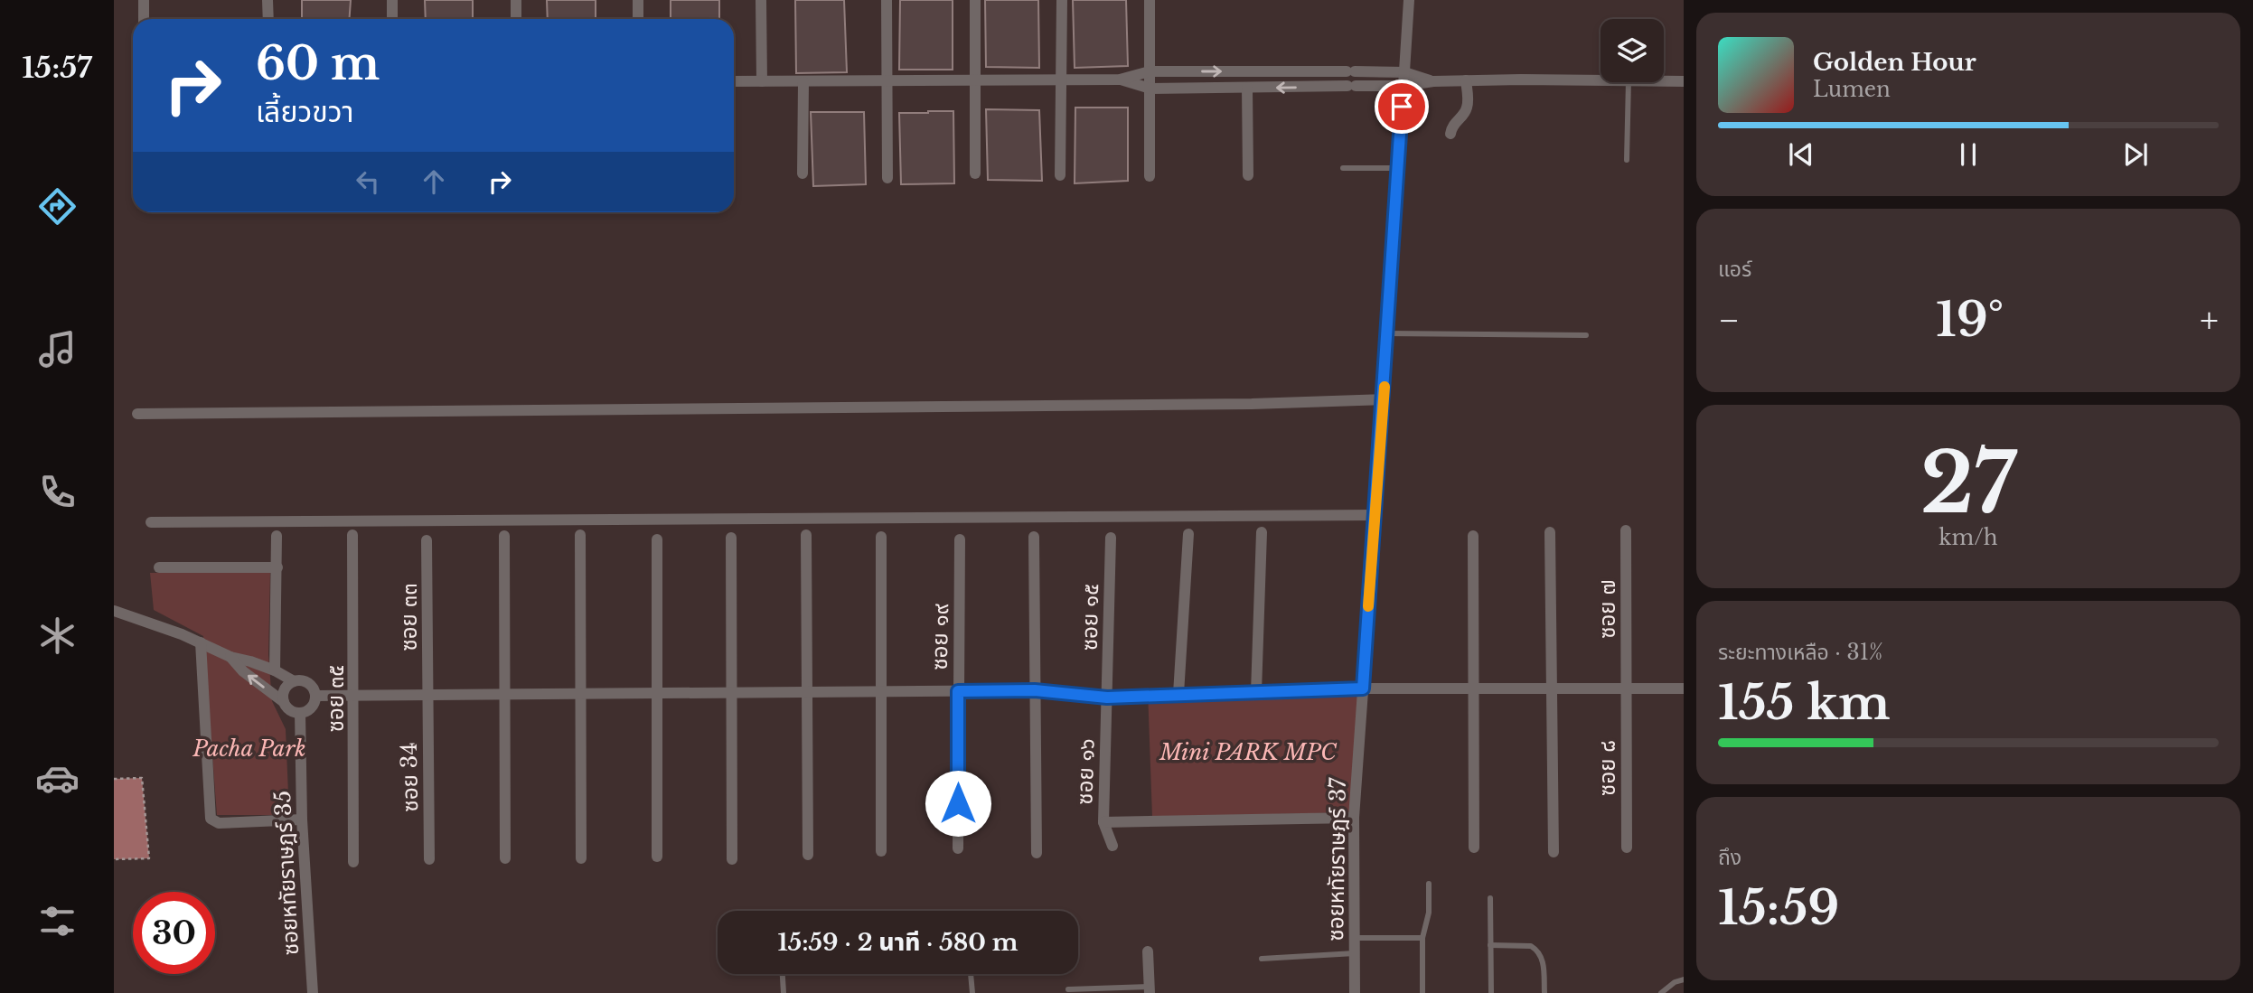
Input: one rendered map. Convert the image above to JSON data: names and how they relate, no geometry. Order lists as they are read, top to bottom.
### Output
{
  "streets": {
    "street": [
      "ซอย ๗",
      "ซอย ๓๓",
      "ซอย ๑๕",
      "ซอย ๑๙",
      "ซอย ๓๕",
      "ซอย ๘",
      "ซอย ๑๖",
      "ซอย 34",
      "ซอยหทัยราษฎร์ 37",
      "ซอยหทัยราษฎร์ 35"
    ]
  },
  "crossings": [
    ["ซอย ๗", "ซอย ๘"],
    ["ซอย ๓๓", "ซอย 34"],
    ["ซอย ๑๕", "ซอย ๑๖"]
  ],
  "parks": ["Pacha Park", "Mini PARK MPC"],
  "page": {
    "tabs": "15:57",
    "turn": ["60 m", "เลี้ยวขวา"],
    "song": ["Golden Hour", "Lumen"],
    "tile": [
      "แอร์",
      ["27", "km/h"],
      ["ระยะทางเหลือ · 31%", "155 km"],
      ["ถึง", "15:59"]
    ],
    "heat": ["−", "19°", "+"],
    "limit": "30",
    "trip": "15:59 · 2 นาที · 580 m"
  }
}
